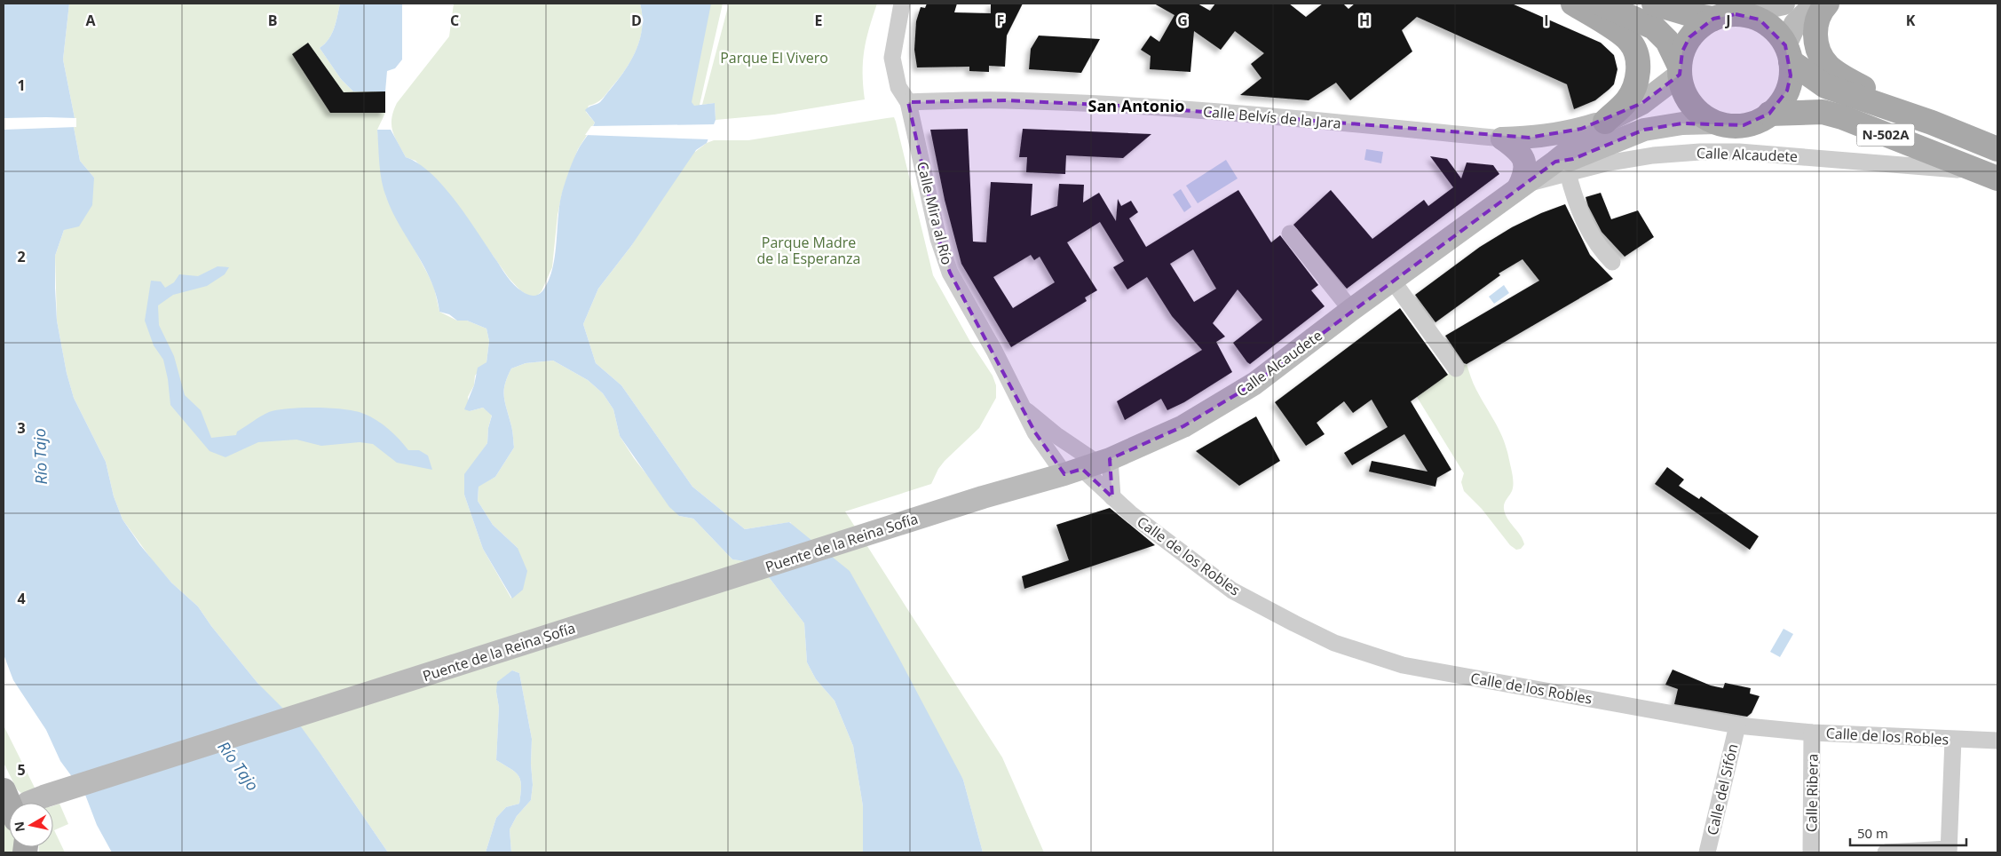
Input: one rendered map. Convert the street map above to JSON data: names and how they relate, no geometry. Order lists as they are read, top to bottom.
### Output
{
  "streets": {
    "main road": ["N-502A", "Calle Alcaudete", "Puente de la Reina Sofía"],
    "street": [
      "Calle Belvís de la Jara",
      "Calle Mira al Río",
      "Calle de los Robles",
      "Calle del Sifón",
      "Calle Ribera"
    ]
  },
  "crossings": [
    ["Calle Belvís de la Jara", "Calle Mira al Río"],
    ["N-502A", "Calle Alcaudete"],
    ["Calle Alcaudete", "Calle Mira al Río"],
    ["Calle Alcaudete", "Puente de la Reina Sofía"],
    ["Calle Alcaudete", "Calle de los Robles"],
    ["Calle Mira al Río", "Calle de los Robles"],
    ["Calle de los Robles", "Calle del Sifón"],
    ["Calle de los Robles", "Calle Ribera"]
  ],
  "districts": ["San Antonio"],
  "water": ["Río Tajo"],
  "parks": ["Parque El Vivero", "Parque Madre de la Esperanza"],
  "scale_bar": "50 m",
  "north": "left",
  "grid": {
    "columns": [
      "A",
      "B",
      "C",
      "D",
      "E",
      "F",
      "G",
      "H",
      "I",
      "J",
      "K"
    ],
    "rows": [
      "1",
      "2",
      "3",
      "4",
      "5"
    ]
  }
}
